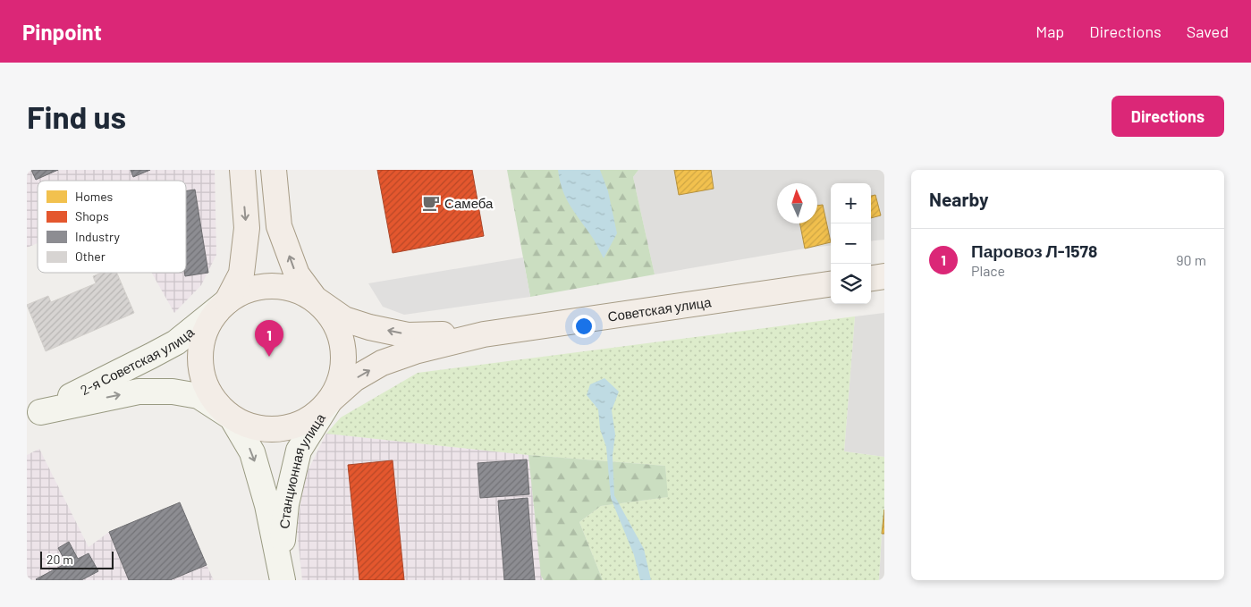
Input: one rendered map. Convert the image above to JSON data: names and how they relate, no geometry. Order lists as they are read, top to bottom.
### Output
{
  "streets": {
    "main road": ["Советская улица"],
    "street": ["2-я Советская улица", "Станционная улица"]
  },
  "crossings": [
    ["Советская улица", "2-я Советская улица"],
    ["Советская улица", "Станционная улица"],
    ["2-я Советская улица", "Станционная улица"]
  ],
  "one_way": ["2-я Советская улица", "Станционная улица"],
  "places": {
    "cafe": ["Самеба"]
  },
  "legend": [
    "Homes",
    "Shops",
    "Industry",
    "Other"
  ],
  "scale_bar": "20 m",
  "north": "top",
  "page": {
    "header": "Pinpoint",
    "nav": ["Map", "Directions", "Saved"],
    "buttons": "Directions",
    "title": "Find us",
    "heading": "Nearby",
    "map_buttons": ["+", "−"],
    "list": [
      {
        "mark": "1",
        "name": "Паровоз Л-1578",
        "note": "Place",
        "value": "90 m"
      }
    ],
    "pins": "1",
    "scale": "20 m"
  }
}
